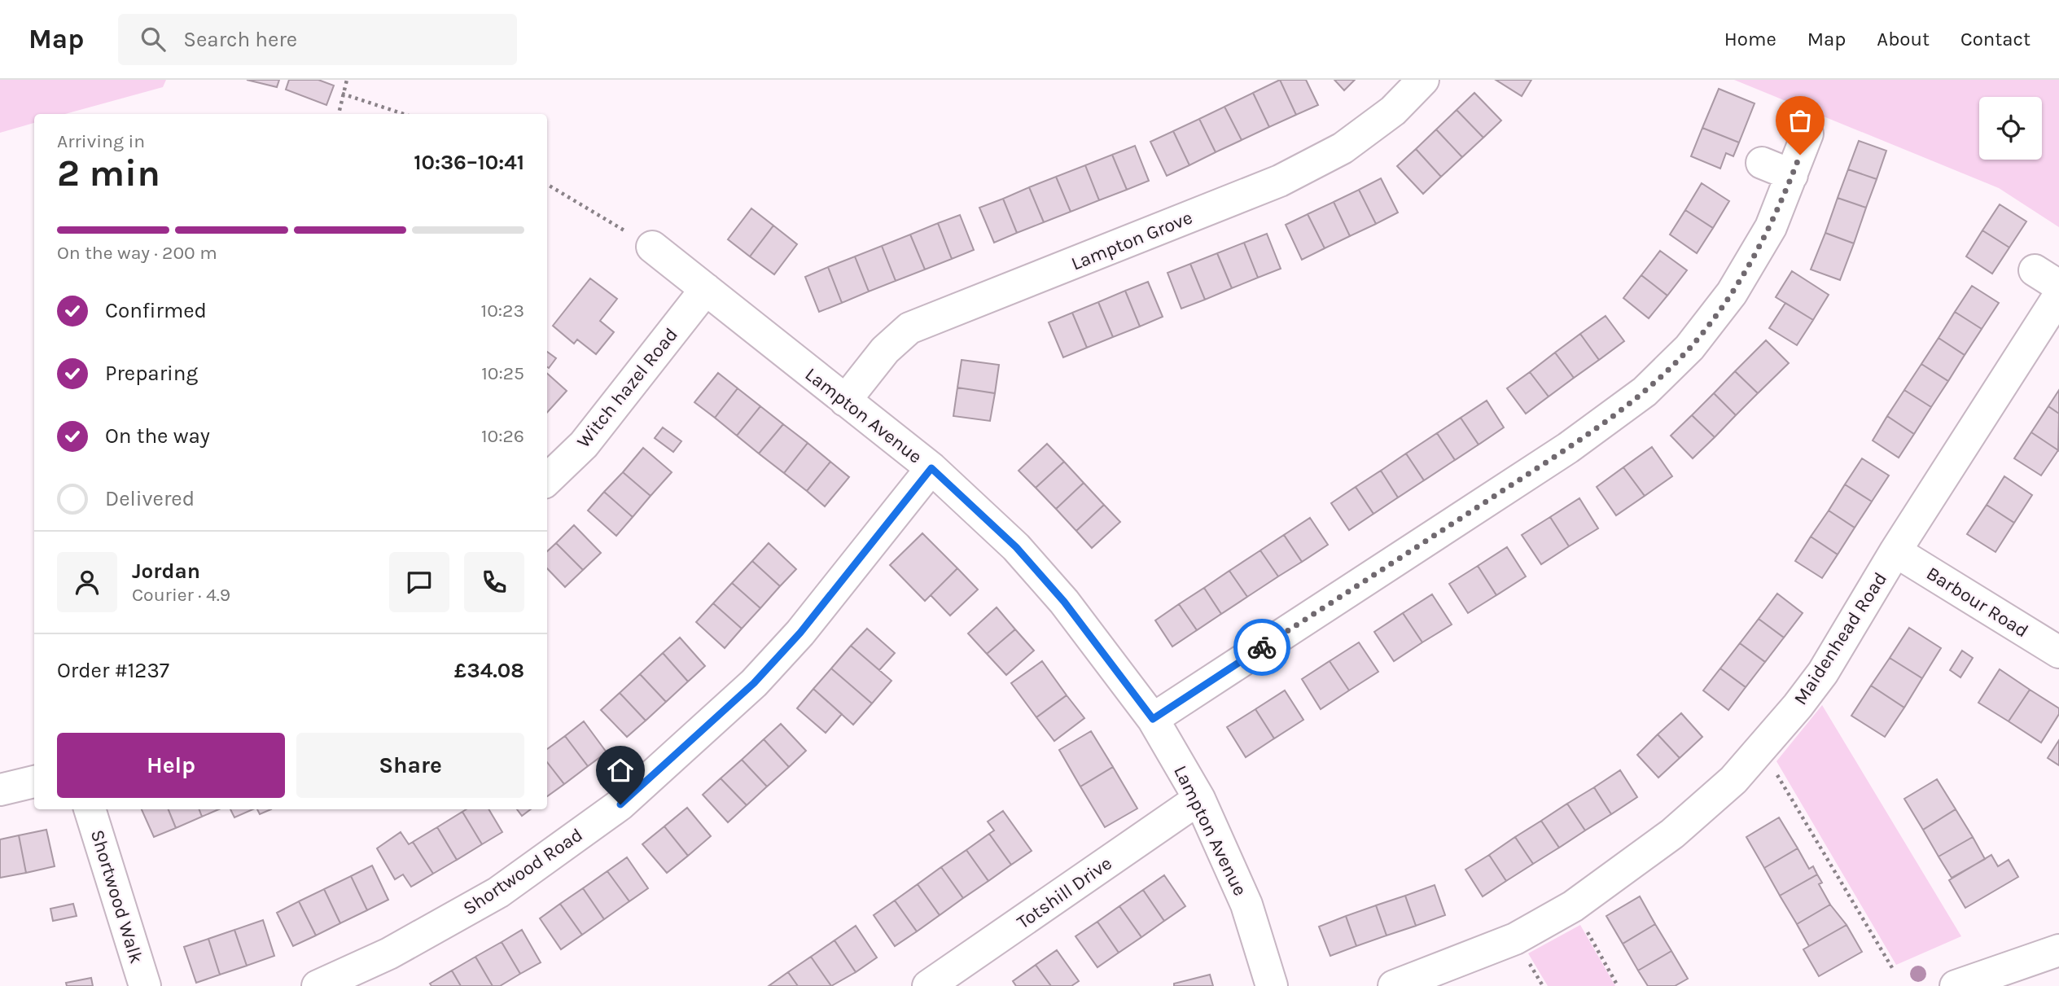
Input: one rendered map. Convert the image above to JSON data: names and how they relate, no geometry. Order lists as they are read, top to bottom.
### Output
{
  "streets": {
    "street": [
      "Lampton Grove",
      "Witch hazel Road",
      "Lampton Avenue",
      "Barbour Road",
      "Maidenhead Road",
      "Shortwood Road",
      "Totshill Drive",
      "Shortwood Walk"
    ]
  },
  "crossings": [
    ["Lampton Grove", "Lampton Avenue"],
    ["Witch hazel Road", "Lampton Avenue"],
    ["Lampton Avenue", "Shortwood Road"],
    ["Lampton Avenue", "Totshill Drive"],
    ["Barbour Road", "Maidenhead Road"]
  ],
  "page": {
    "header": "Map",
    "search": "Search here",
    "nav": [
      "Home",
      "Map",
      "About",
      "Contact"
    ],
    "heading": ["2 min", "Arriving in", "10:36–10:41"],
    "panel": [
      "Jordan",
      "Courier · 4.9",
      "Order #1237",
      "£34.08"
    ],
    "bar": "On the way · 200 m",
    "list": [
      ["Confirmed", "10:23"],
      ["Preparing", "10:25"],
      ["On the way", "10:26"],
      "Delivered"
    ],
    "buttons": ["Help", "Share"]
  }
}
